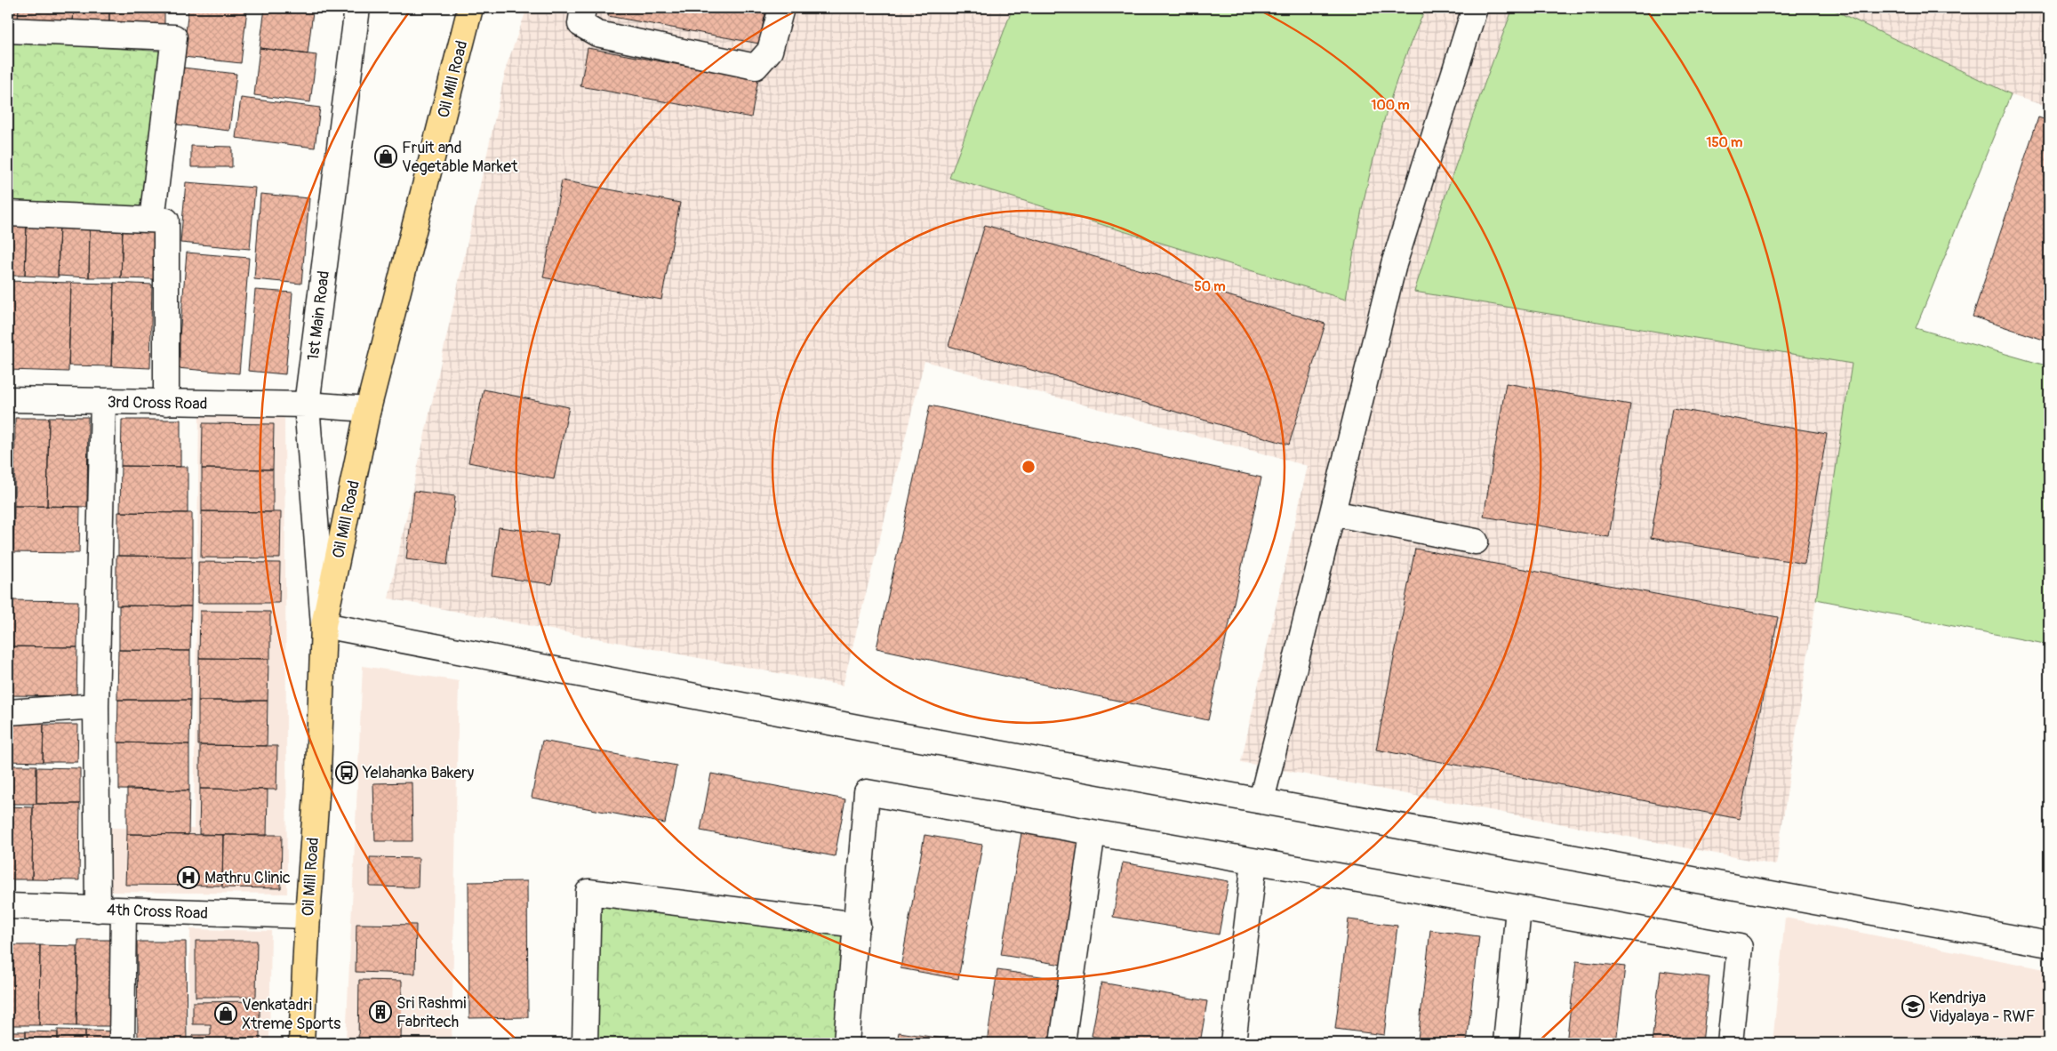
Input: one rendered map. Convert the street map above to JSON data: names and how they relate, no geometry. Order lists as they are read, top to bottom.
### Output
{
  "streets": {
    "main road": ["Oil Mill Road"],
    "street": ["1st Main Road", "3rd Cross Road", "4th Cross Road"]
  },
  "crossings": [
    ["Oil Mill Road", "1st Main Road"],
    ["Oil Mill Road", "3rd Cross Road"],
    ["Oil Mill Road", "4th Cross Road"],
    ["1st Main Road", "3rd Cross Road"]
  ],
  "places": {
    "shop": ["Fruit and Vegetable Market", "Venkatadri Xtreme Sports"],
    "bus stop": ["Yelahanka Bakery"],
    "hospital": ["Mathru Clinic"],
    "school or university": ["Kendriya Vidyalaya - RWF"],
    "building": ["Sri Rashmi Fabritech"]
  },
  "rings": ["100 m", "150 m", "50 m"]
}
